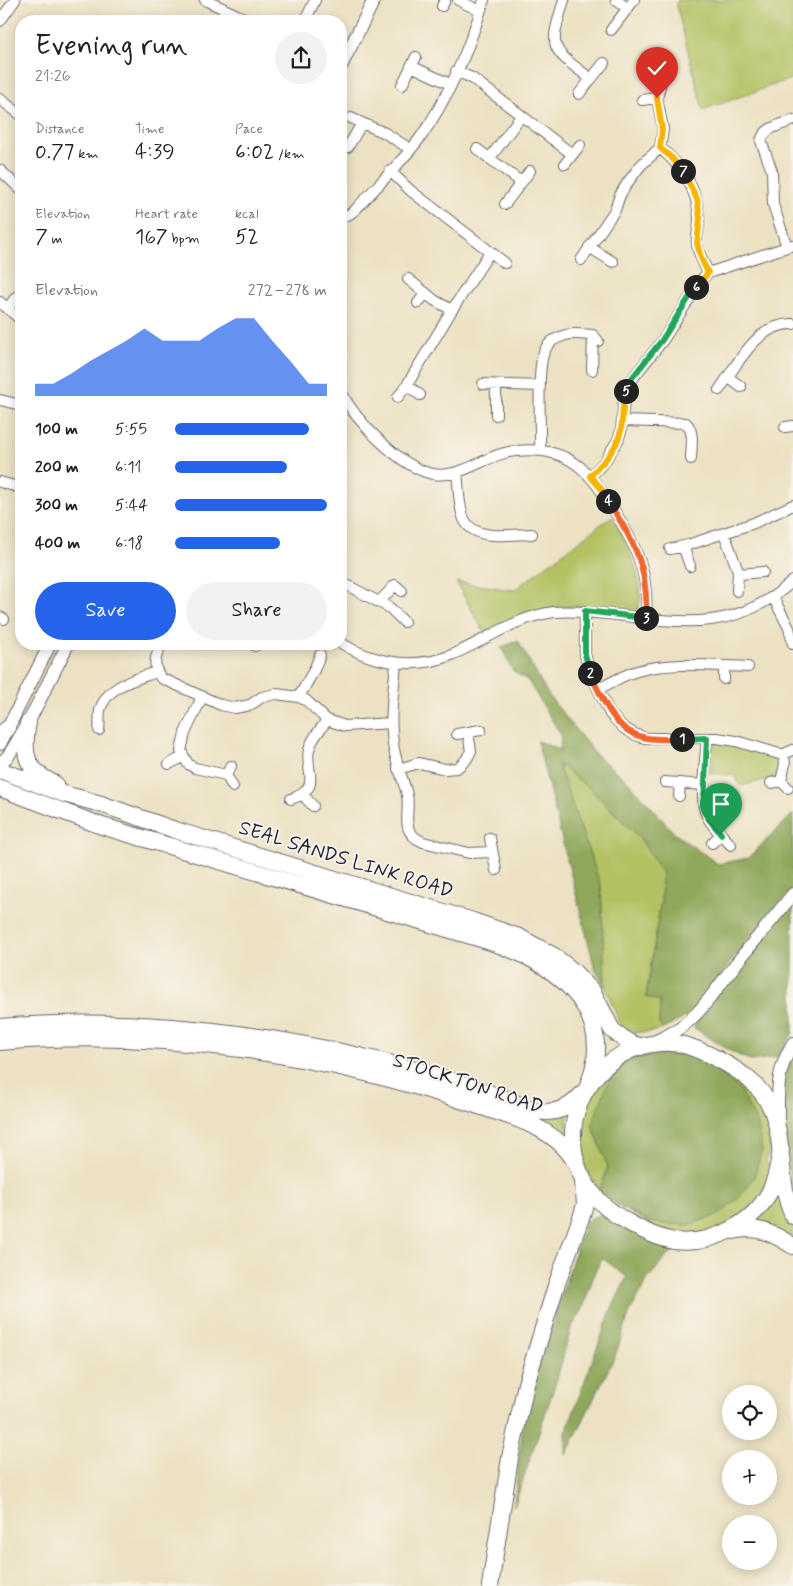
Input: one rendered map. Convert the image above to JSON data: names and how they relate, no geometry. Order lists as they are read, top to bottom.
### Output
{
  "streets": {
    "main road": ["SEAL SANDS LINK ROAD", "STOCKTON ROAD"]
  },
  "crossings": [
    ["SEAL SANDS LINK ROAD", "STOCKTON ROAD"]
  ],
  "page": {
    "heading": ["Evening run", "21:26"],
    "stats": [
      ["Distance", "0.77 km"],
      ["Time", "4:39"],
      ["Pace", "6:02 /km"],
      ["Elevation", "7 m"],
      ["Heart rate", "167 bpm"],
      ["kcal", "52"]
    ],
    "pins": [
      "7",
      "6",
      "5",
      "4",
      "3",
      "2",
      "1"
    ],
    "chart": ["Elevation", "272–278 m"],
    "list": [
      {
        "name": "100 m",
        "note": "5:55"
      },
      {
        "name": "200 m",
        "note": "6:11"
      },
      {
        "name": "300 m",
        "note": "5:44"
      },
      {
        "name": "400 m",
        "note": "6:18"
      }
    ],
    "buttons": ["Save", "Share"],
    "map_buttons": ["+", "−"]
  }
}
